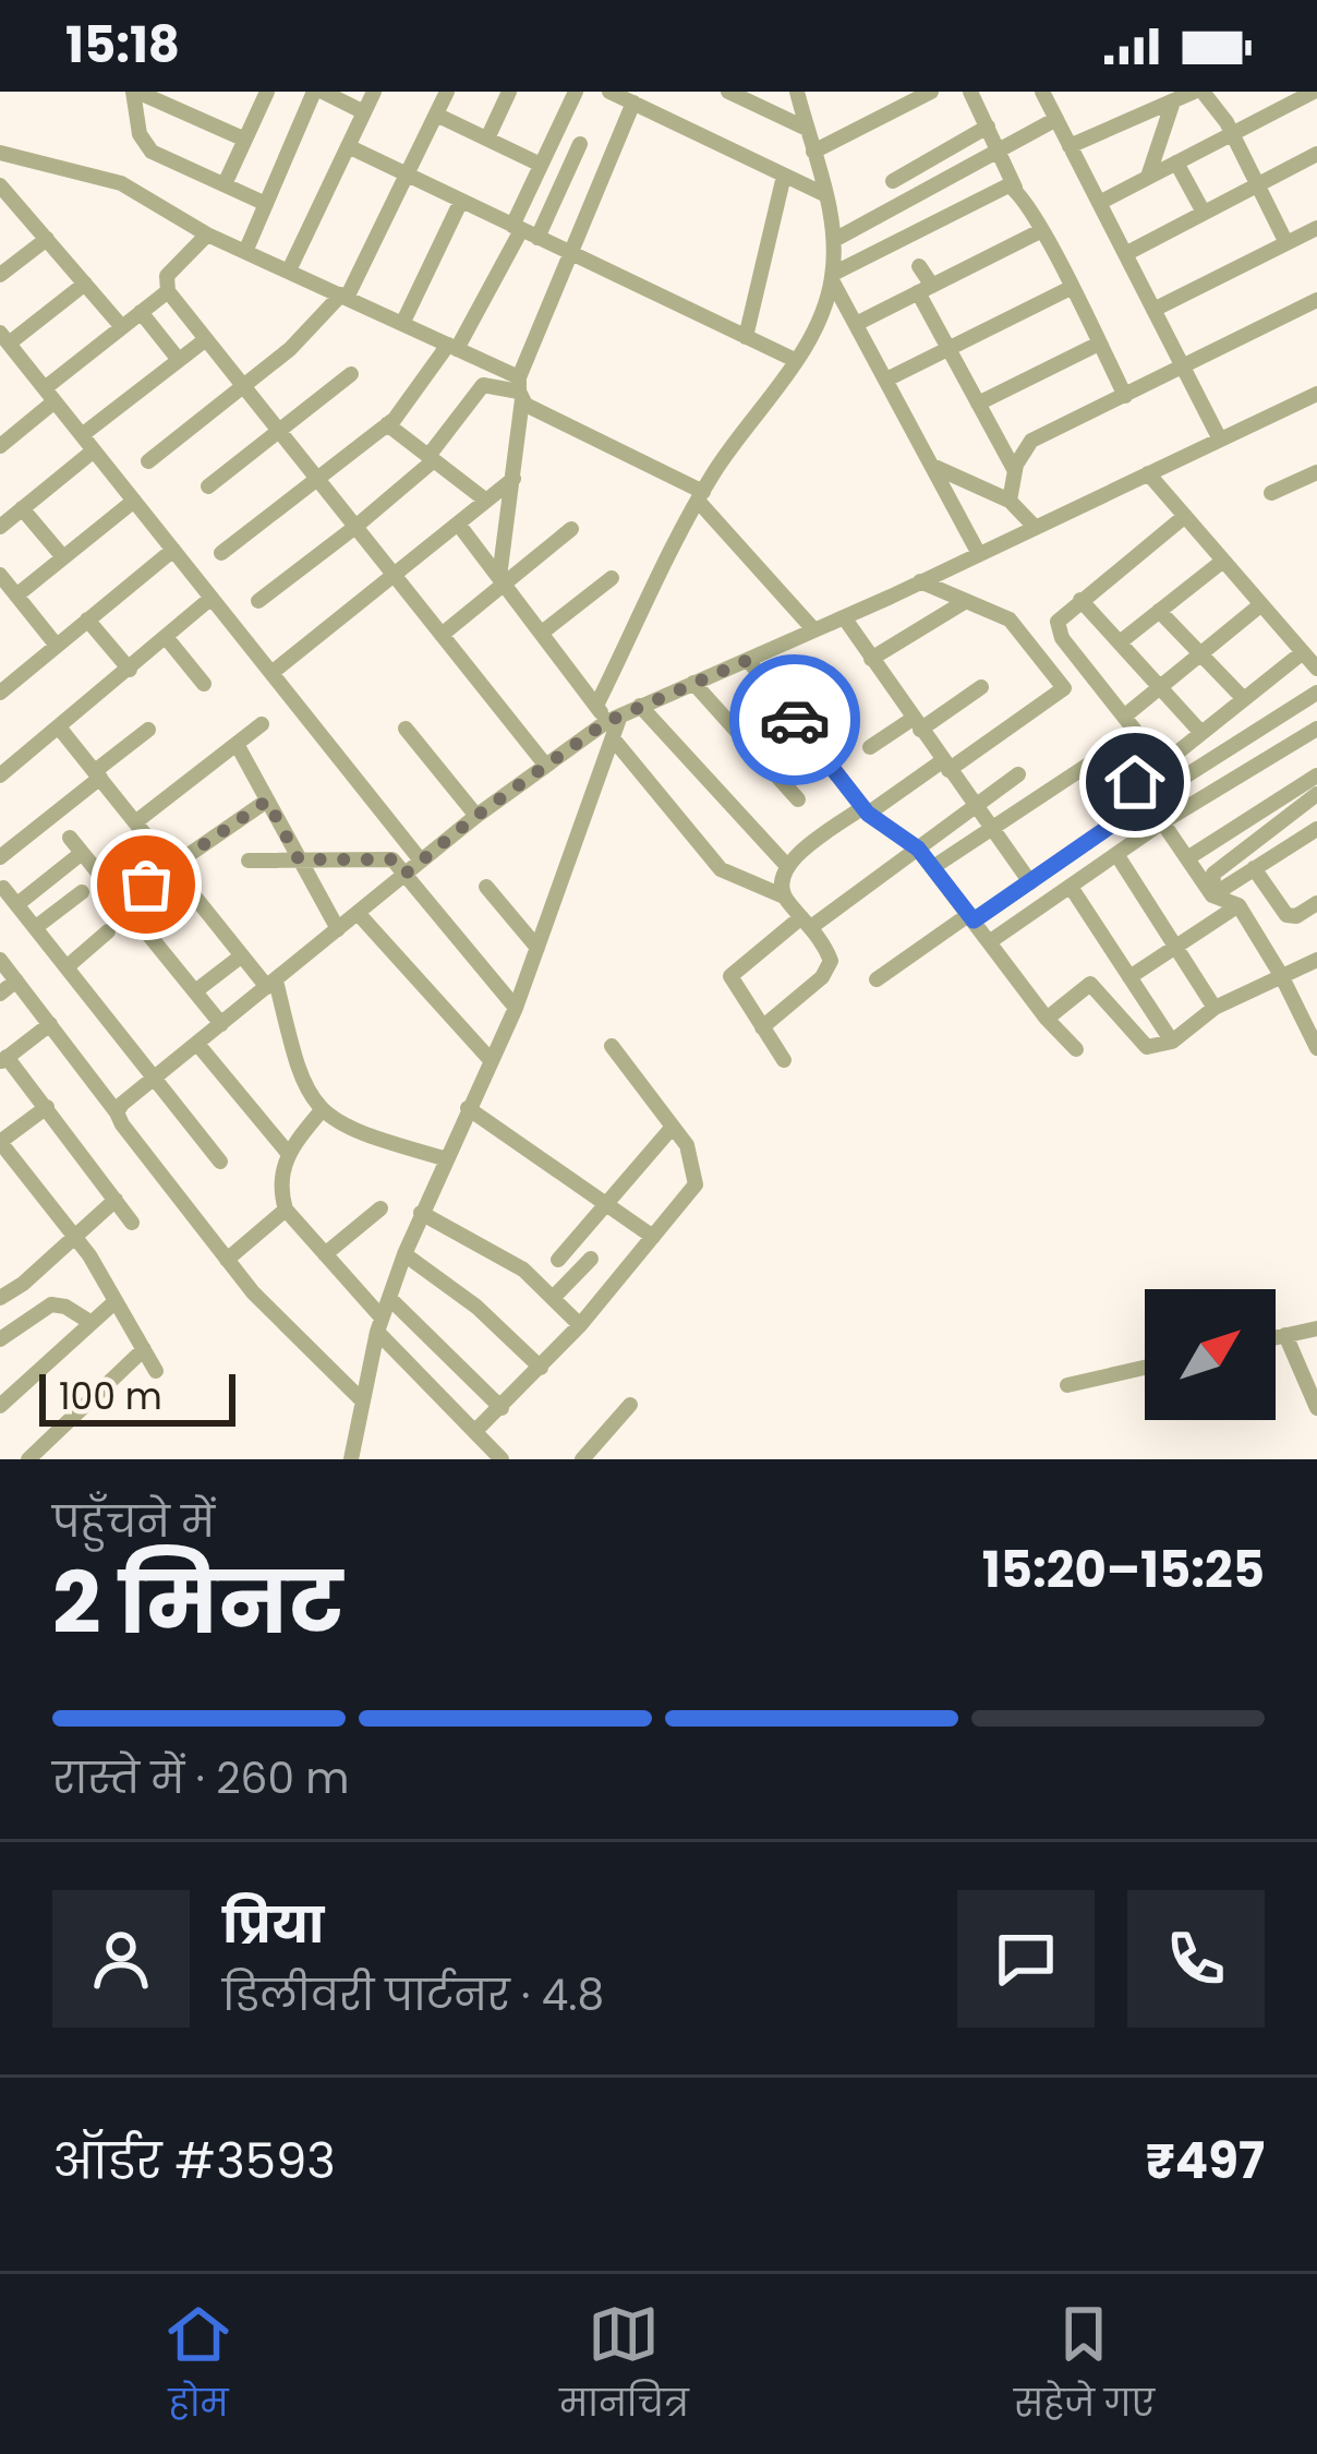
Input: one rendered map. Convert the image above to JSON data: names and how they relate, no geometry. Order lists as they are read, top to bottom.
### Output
{
  "scale_bar": "100 m",
  "north": "top right",
  "page": {
    "status": "15:18",
    "scale": "100 m",
    "heading": ["2 मिनट", "पहुँचने में", "15:20–15:25"],
    "panel": [
      "प्रिया",
      "डिलीवरी पार्टनर · 4.8",
      "ऑर्डर #3593",
      "₹497"
    ],
    "bar": "रास्ते में · 260 m",
    "tabs": ["होम", "मानचित्र", "सहेजे गए"]
  }
}
